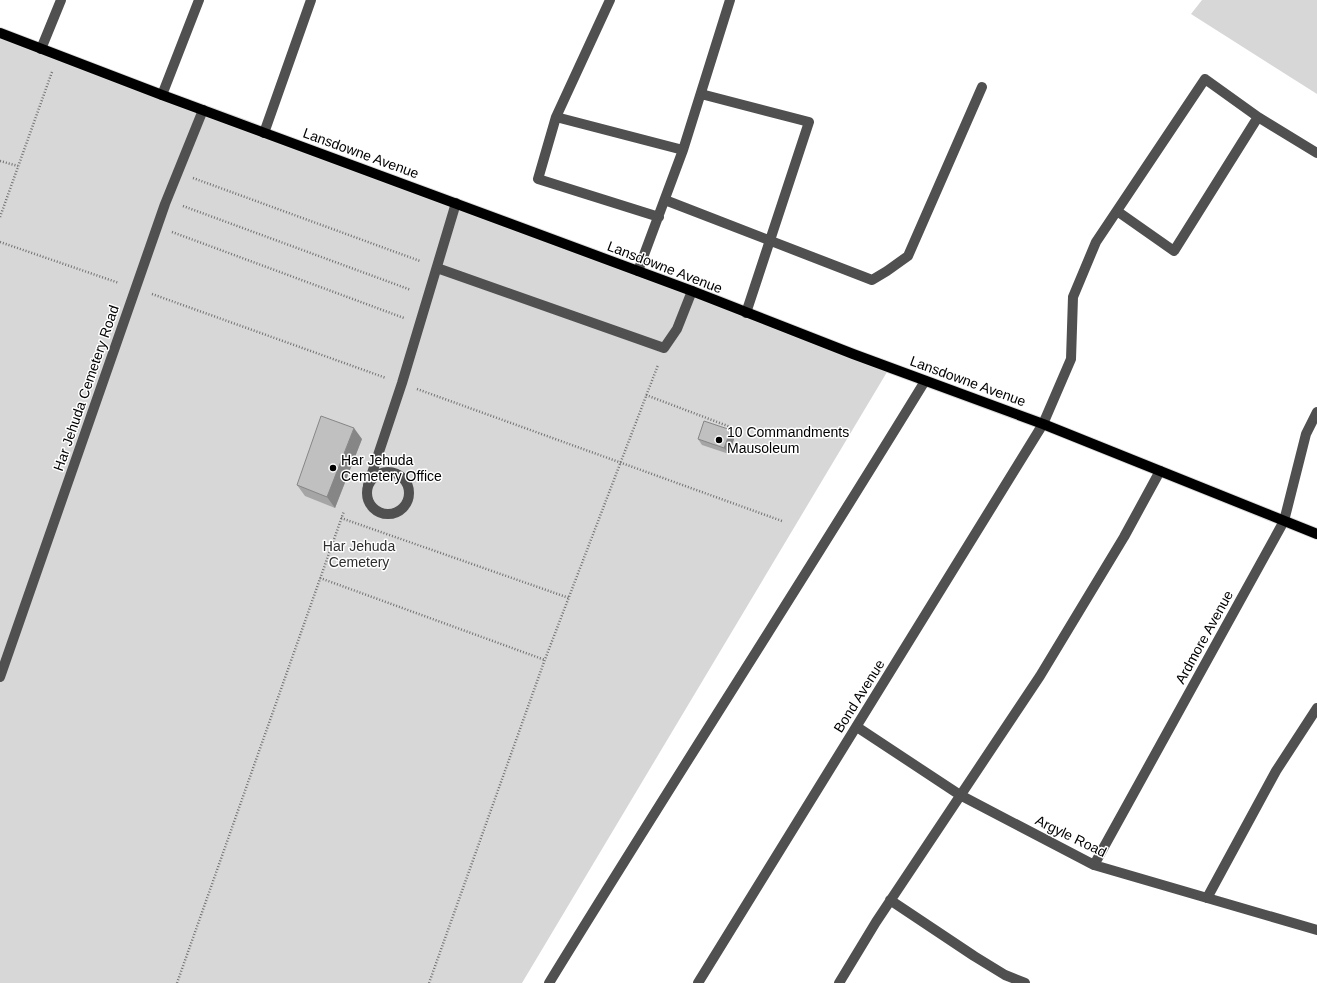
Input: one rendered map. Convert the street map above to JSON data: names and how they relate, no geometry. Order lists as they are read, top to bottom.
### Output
{
  "streets": {
    "main road": ["Lansdowne Avenue"],
    "street": [
      "Har Jehuda Cemetery Road",
      "Ardmore Avenue",
      "Bond Avenue",
      "Argyle Road"
    ]
  },
  "crossings": [
    ["Lansdowne Avenue", "Har Jehuda Cemetery Road"],
    ["Lansdowne Avenue", "Ardmore Avenue"],
    ["Lansdowne Avenue", "Bond Avenue"],
    ["Ardmore Avenue", "Argyle Road"],
    ["Bond Avenue", "Argyle Road"]
  ],
  "parks": ["Har Jehuda Cemetery"],
  "places": ["10 Commandments Mausoleum", "Har Jehuda Cemetery Office"]
}
